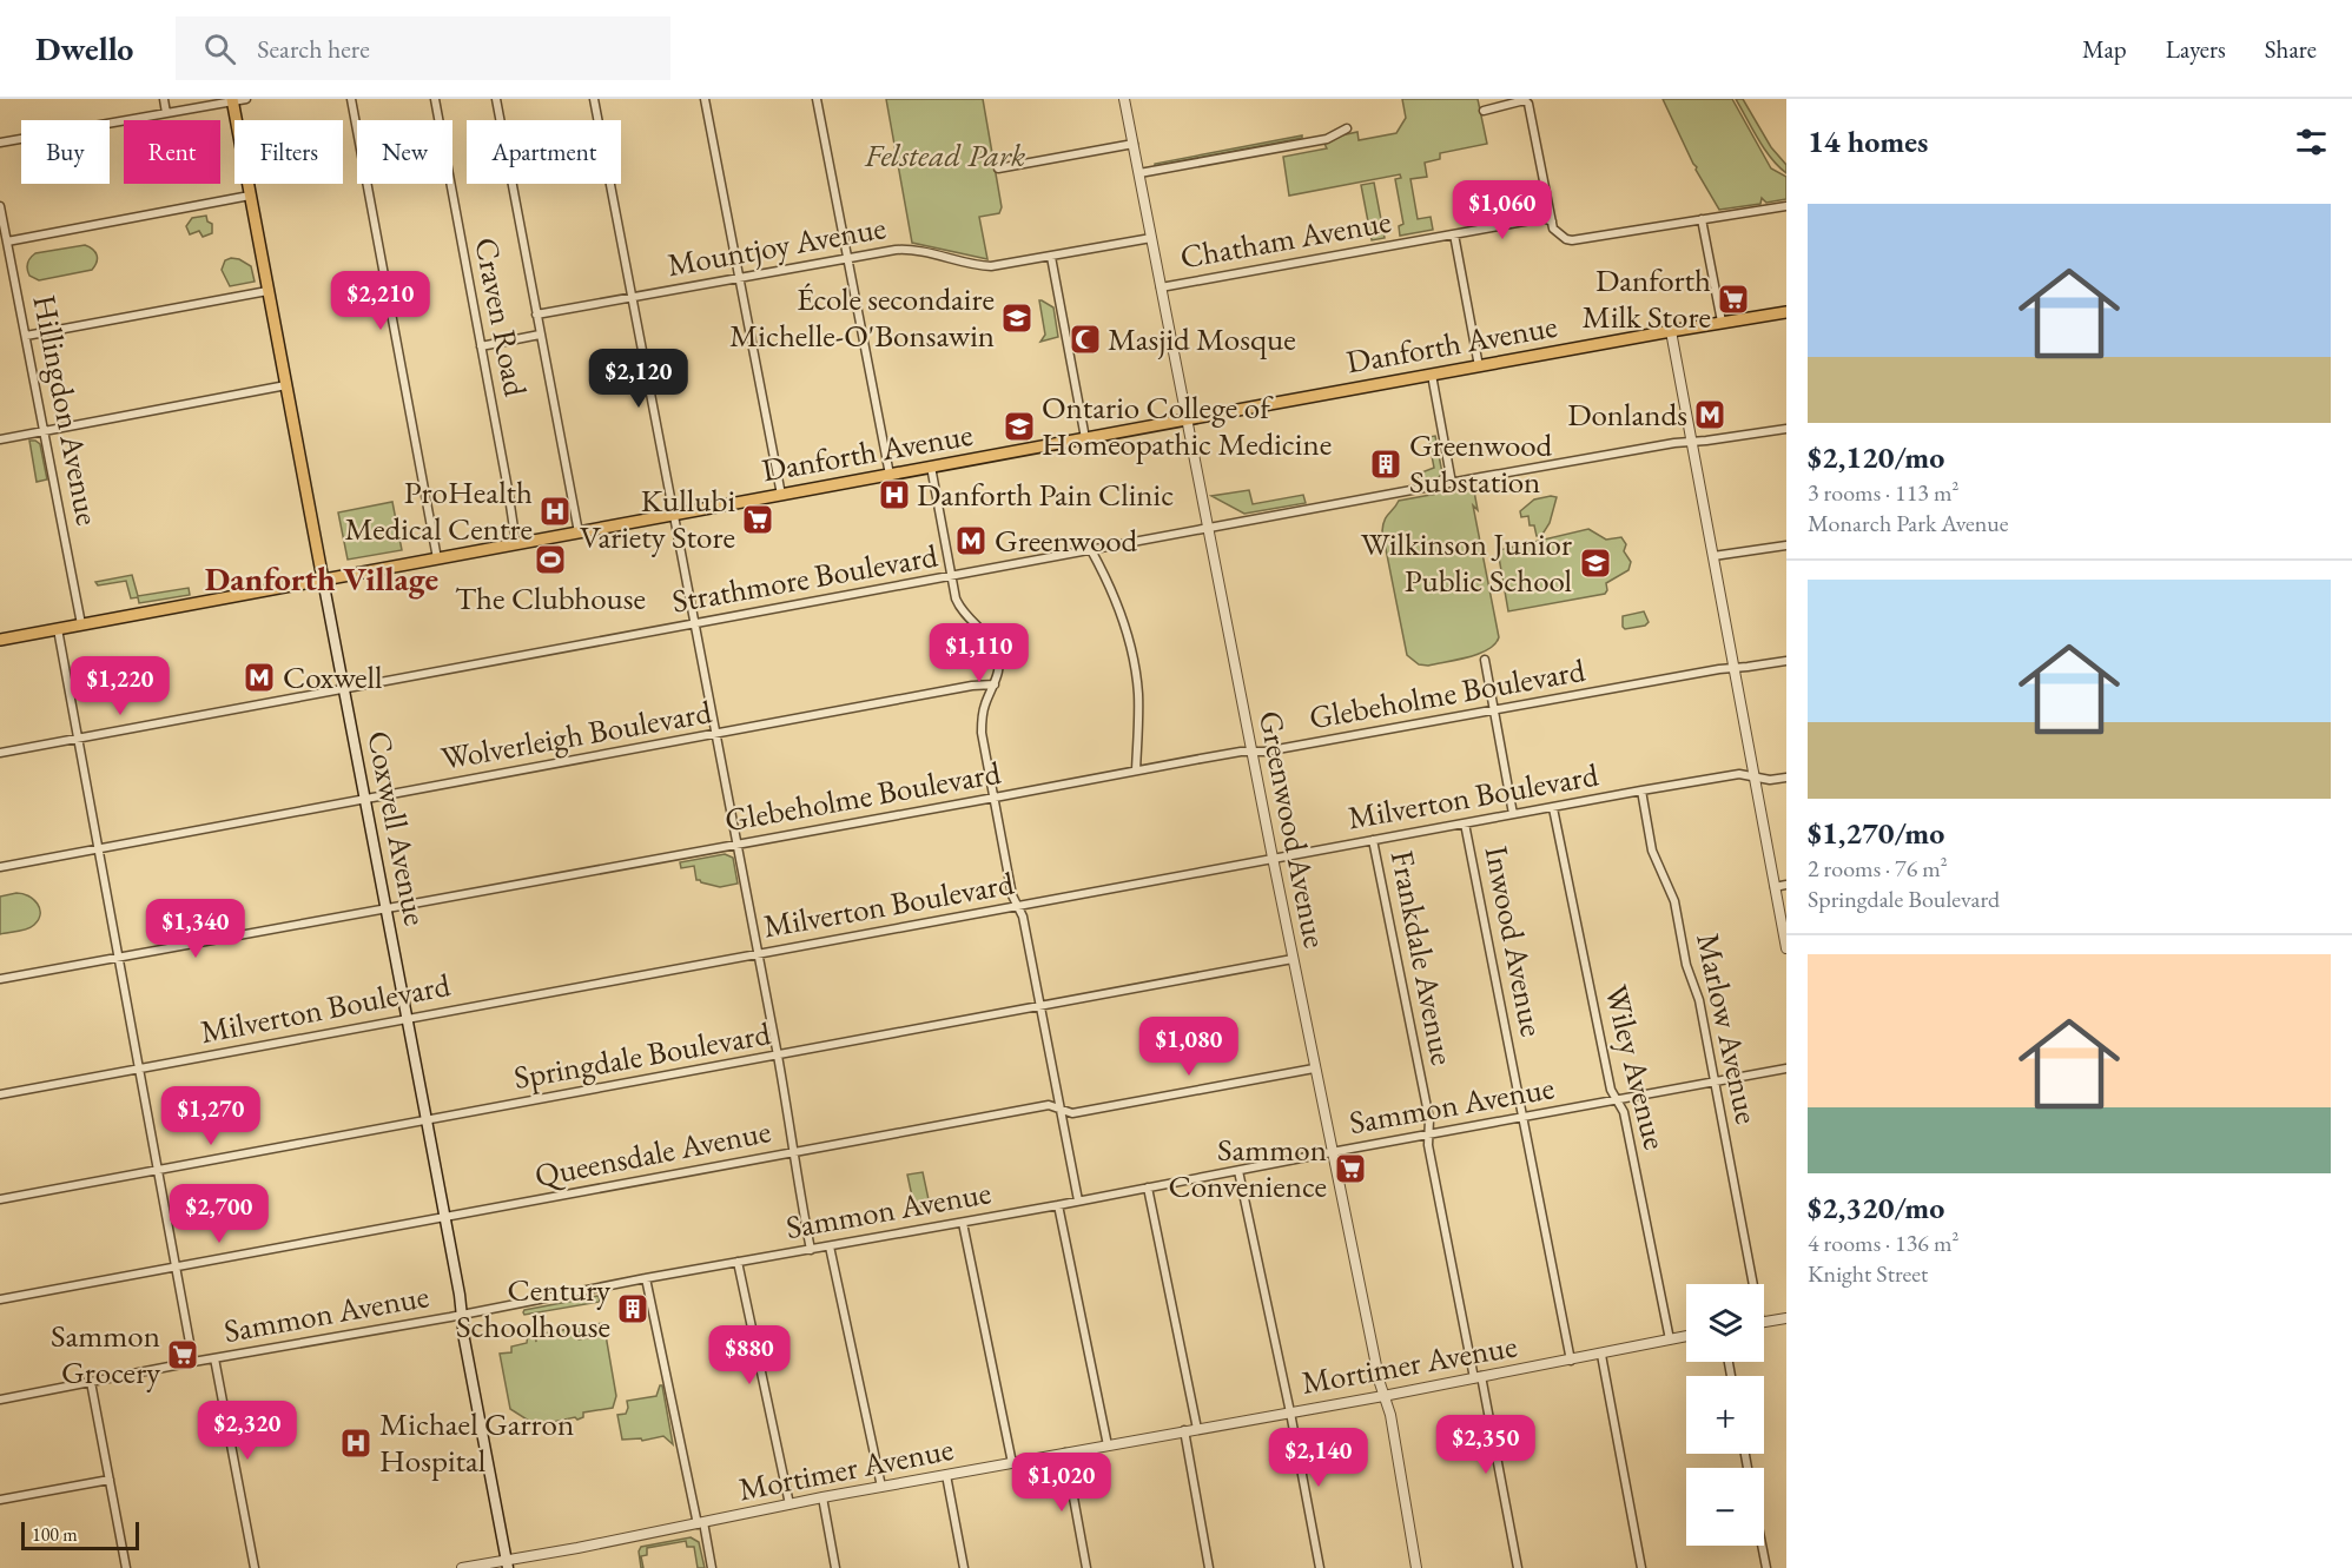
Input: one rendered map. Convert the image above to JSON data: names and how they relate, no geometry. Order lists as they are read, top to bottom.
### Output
{
  "streets": {
    "main road": ["Danforth Avenue", "Coxwell Avenue"],
    "street": [
      "Chatham Avenue",
      "Mountjoy Avenue",
      "Craven Road",
      "Hillingdon Avenue",
      "Strathmore Boulevard",
      "Glebeholme Boulevard",
      "Wolverleigh Boulevard",
      "Milverton Boulevard",
      "Greenwood Avenue",
      "Inwood Avenue",
      "Frankdale Avenue",
      "Marlow Avenue",
      "Springdale Boulevard",
      "Wiley Avenue",
      "Sammon Avenue",
      "Queensdale Avenue",
      "Mortimer Avenue"
    ]
  },
  "crossings": [
    ["Chatham Avenue", "Greenwood Avenue"],
    ["Mountjoy Avenue", "Greenwood Avenue"],
    ["Craven Road", "Danforth Avenue"],
    ["Danforth Avenue", "Hillingdon Avenue"],
    ["Danforth Avenue", "Coxwell Avenue"],
    ["Danforth Avenue", "Greenwood Avenue"],
    ["Strathmore Boulevard", "Coxwell Avenue"],
    ["Strathmore Boulevard", "Greenwood Avenue"],
    ["Glebeholme Boulevard", "Coxwell Avenue"],
    ["Glebeholme Boulevard", "Greenwood Avenue"],
    ["Wolverleigh Boulevard", "Coxwell Avenue"],
    ["Milverton Boulevard", "Coxwell Avenue"],
    ["Milverton Boulevard", "Greenwood Avenue"],
    ["Milverton Boulevard", "Inwood Avenue"],
    ["Milverton Boulevard", "Frankdale Avenue"],
    ["Milverton Boulevard", "Marlow Avenue"],
    ["Milverton Boulevard", "Wiley Avenue"],
    ["Coxwell Avenue", "Springdale Boulevard"],
    ["Coxwell Avenue", "Sammon Avenue"],
    ["Coxwell Avenue", "Queensdale Avenue"],
    ["Coxwell Avenue", "Mortimer Avenue"],
    ["Greenwood Avenue", "Springdale Boulevard"],
    ["Greenwood Avenue", "Sammon Avenue"],
    ["Greenwood Avenue", "Queensdale Avenue"],
    ["Greenwood Avenue", "Mortimer Avenue"],
    ["Inwood Avenue", "Sammon Avenue"],
    ["Inwood Avenue", "Mortimer Avenue"],
    ["Frankdale Avenue", "Sammon Avenue"],
    ["Frankdale Avenue", "Mortimer Avenue"],
    ["Marlow Avenue", "Sammon Avenue"],
    ["Wiley Avenue", "Sammon Avenue"],
    ["Wiley Avenue", "Mortimer Avenue"]
  ],
  "districts": ["Danforth Village"],
  "parks": ["Felstead Park"],
  "places": {
    "supermarket": [
      "Danforth Milk Store",
      "Kullubi Variety Store",
      "Sammon Convenience",
      "Sammon Grocery"
    ],
    "school or university": ["École secondaire Michelle-O'Bonsawin", "Ontario College of Homeopathic Medicine", "Wilkinson Junior Public School"],
    "mosque": ["Masjid Mosque"],
    "metro station": ["Donlands", "Greenwood", "Coxwell"],
    "building": ["Greenwood Substation", "Century Schoolhouse"],
    "hospital": ["Danforth Pain Clinic", "ProHealth Medical Centre", "Michael Garron Hospital"],
    "sports": ["The Clubhouse"]
  },
  "scale_bar": "100 m",
  "page": {
    "header": "Dwello",
    "search": "Search here",
    "nav": ["Map", "Layers", "Share"],
    "heading": "14 homes",
    "chip": [
      "Buy",
      "Rent",
      "Filters",
      "New",
      "Apartment"
    ],
    "price": [
      "$1,060",
      "$2,210",
      "$2,120",
      "$1,110",
      "$1,220",
      "$1,340",
      "$1,080",
      "$1,270",
      "$2,700",
      "$880",
      "$2,320",
      "$2,350",
      "$2,140",
      "$1,020"
    ],
    "list": [
      {
        "name": "$2,120/mo",
        "note": "3 rooms · 113 m² · Monarch Park Avenue"
      },
      {
        "name": "$1,270/mo",
        "note": "2 rooms · 76 m² · Springdale Boulevard"
      },
      {
        "name": "$2,320/mo",
        "note": "4 rooms · 136 m² · Knight Street"
      }
    ],
    "map_buttons": ["+", "−"],
    "scale": "100 m"
  }
}
